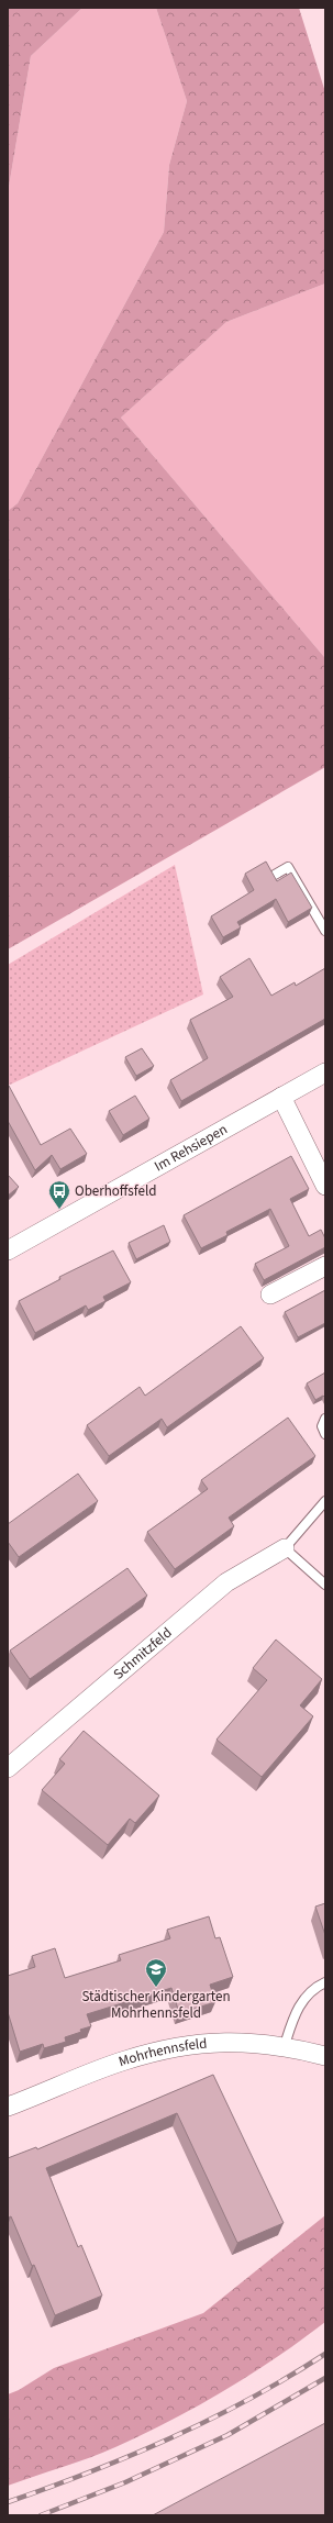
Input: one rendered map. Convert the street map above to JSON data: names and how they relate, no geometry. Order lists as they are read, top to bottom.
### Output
{
  "streets": {
    "street": ["Im Rehsiepen", "Schmitzfeld", "Mohrhennsfeld"]
  },
  "places": {
    "bus stop": ["Oberhoffsfeld"],
    "school or university": ["Städtischer Kindergarten Mohrhennsfeld"]
  }
}
